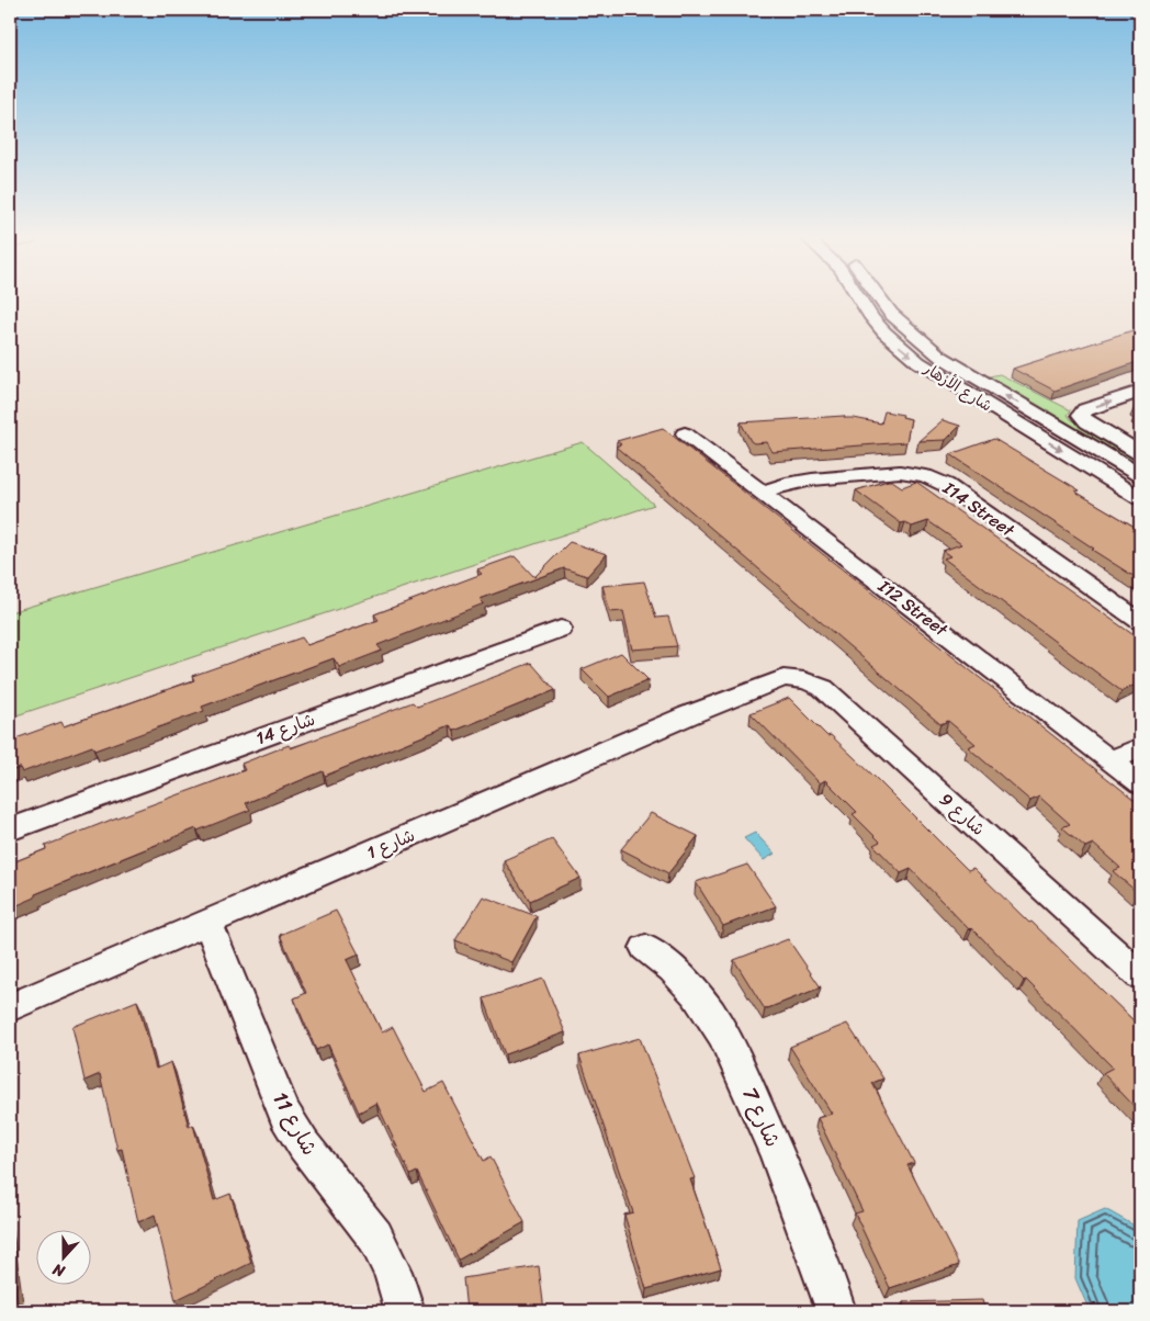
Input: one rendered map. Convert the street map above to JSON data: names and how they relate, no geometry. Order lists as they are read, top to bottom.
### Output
{
  "streets": {
    "street": [
      "شارع الأزهار",
      "I14 Street",
      "I12 Street",
      "شارع 14",
      "شارع 9",
      "شارع 1",
      "شارع 7",
      "شارع 11"
    ]
  },
  "crossings": [
    ["I14 Street", "I12 Street"],
    ["شارع 9", "شارع 1"],
    ["شارع 1", "شارع 11"]
  ],
  "north": "bottom"
}
